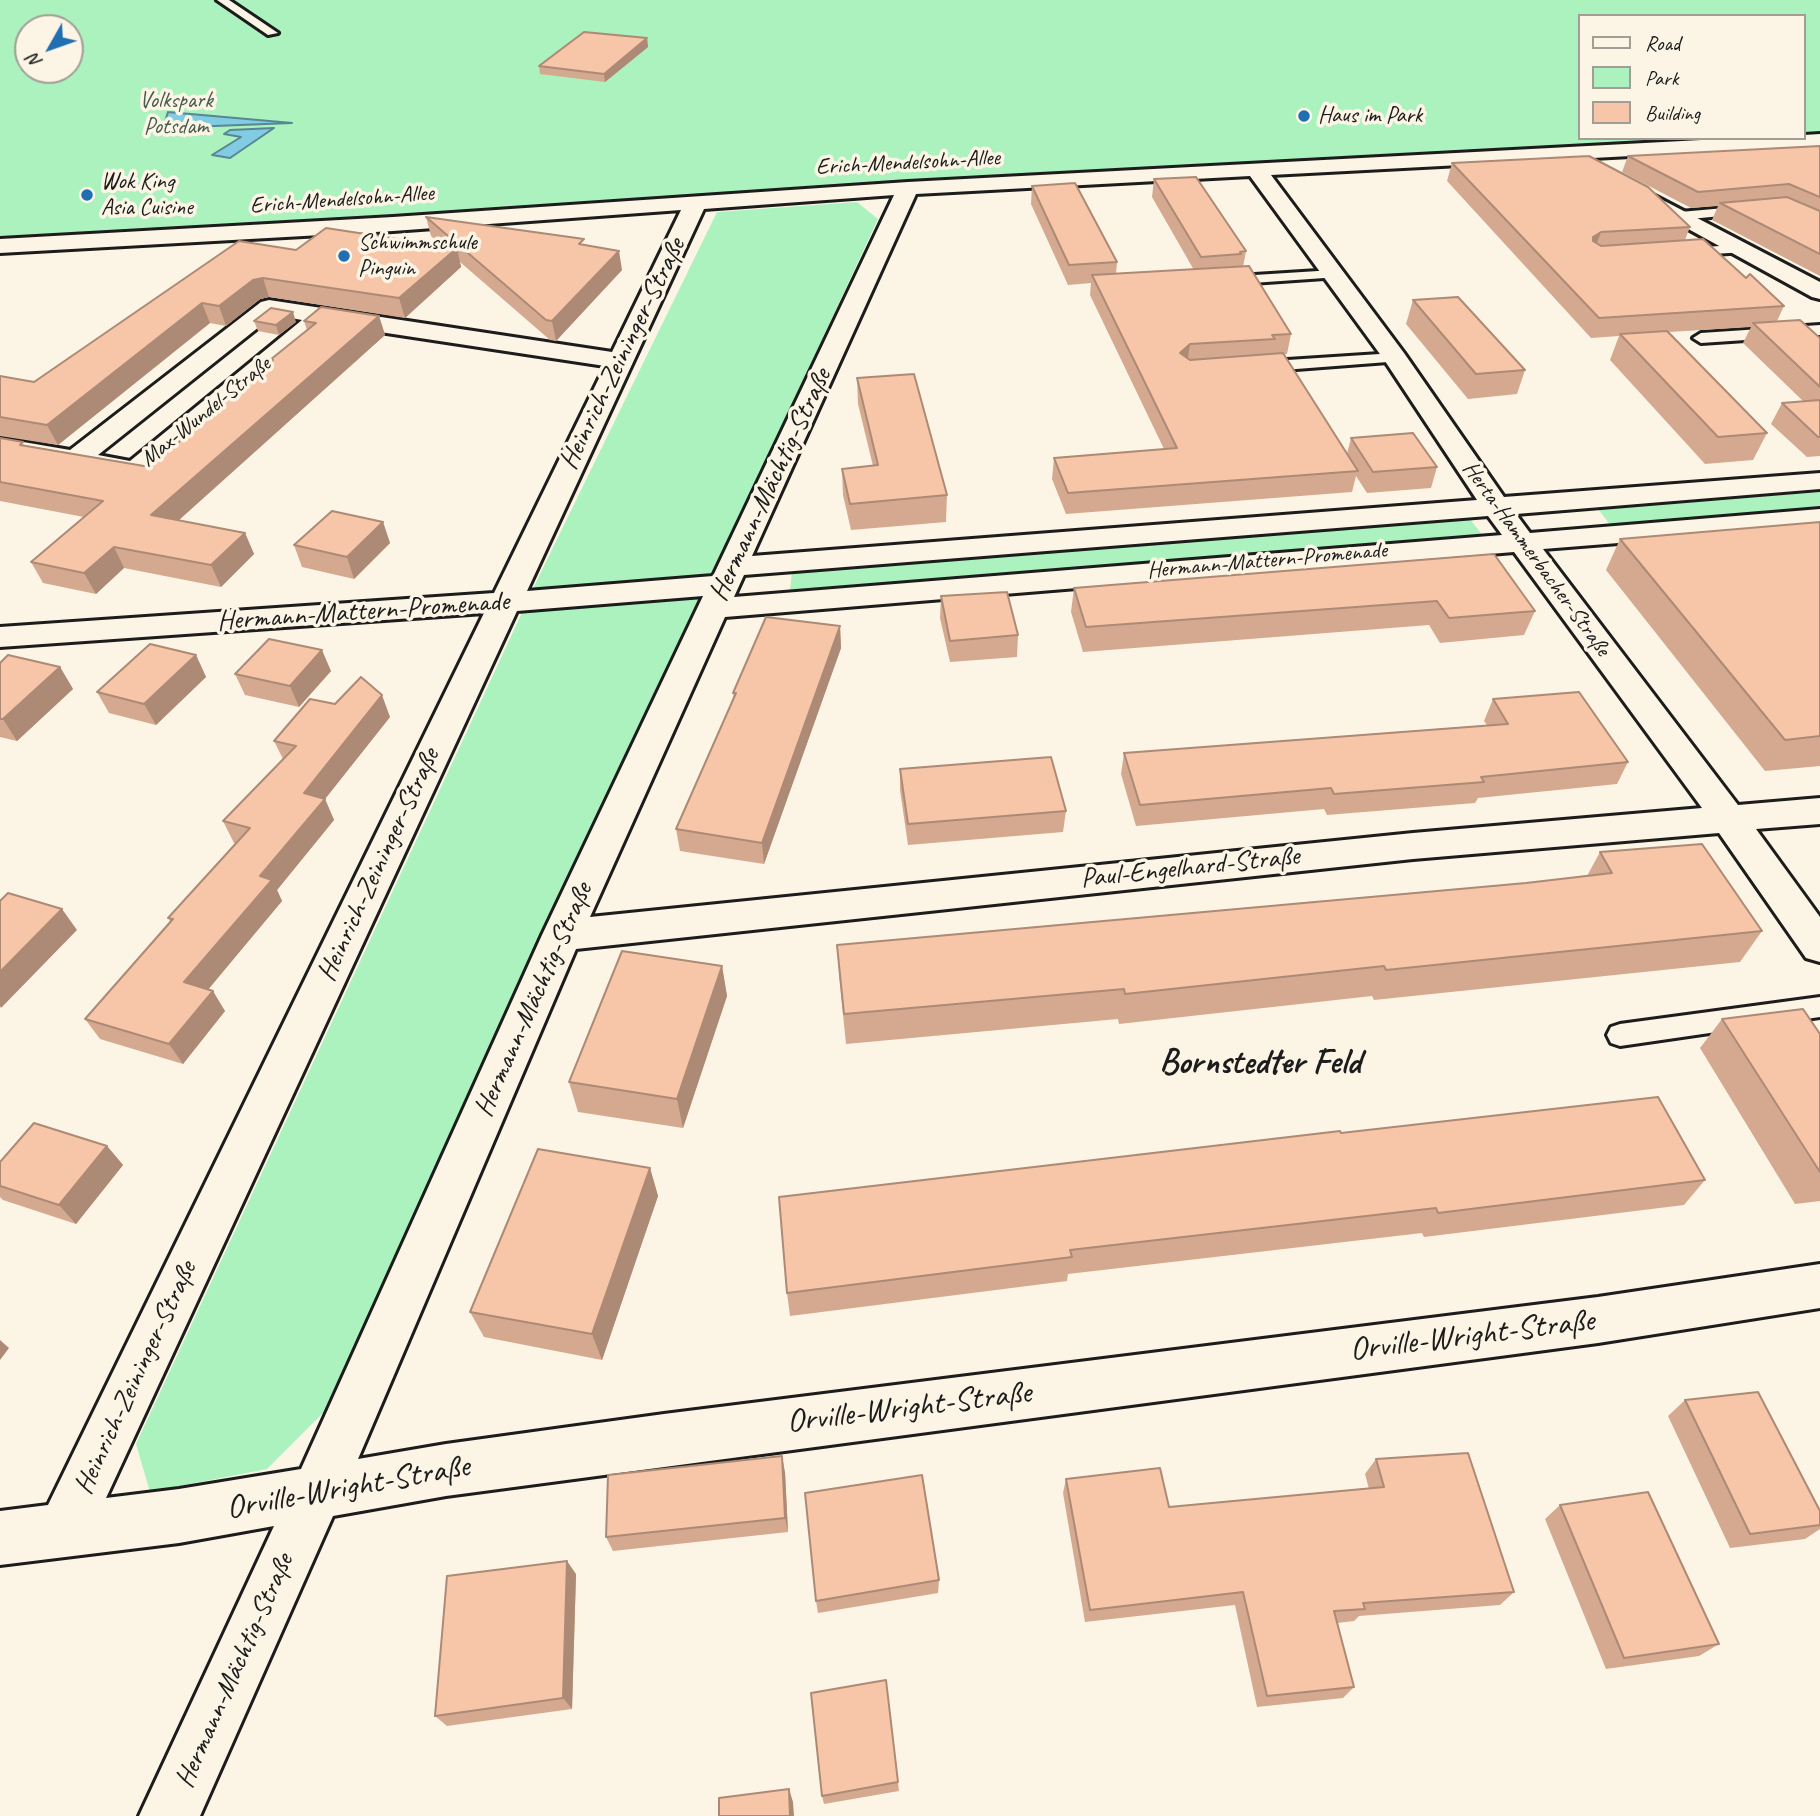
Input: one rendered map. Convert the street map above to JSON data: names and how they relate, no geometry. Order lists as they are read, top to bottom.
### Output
{
  "streets": {
    "street": [
      "Erich-Mendelsohn-Allee",
      "Heinrich-Zeininger-Straße",
      "Max-Wundel-Straße",
      "Hermann-Mächtig-Straße",
      "Herta-Hammerbacher-Straße",
      "Hermann-Mattern-Promenade",
      "Paul-Engelhard-Straße",
      "Orville-Wright-Straße"
    ]
  },
  "crossings": [
    ["Erich-Mendelsohn-Allee", "Heinrich-Zeininger-Straße"],
    ["Erich-Mendelsohn-Allee", "Hermann-Mächtig-Straße"],
    ["Erich-Mendelsohn-Allee", "Herta-Hammerbacher-Straße"],
    ["Heinrich-Zeininger-Straße", "Max-Wundel-Straße"],
    ["Heinrich-Zeininger-Straße", "Hermann-Mattern-Promenade"],
    ["Heinrich-Zeininger-Straße", "Orville-Wright-Straße"],
    ["Hermann-Mächtig-Straße", "Hermann-Mattern-Promenade"],
    ["Hermann-Mächtig-Straße", "Paul-Engelhard-Straße"],
    ["Hermann-Mächtig-Straße", "Orville-Wright-Straße"],
    ["Herta-Hammerbacher-Straße", "Hermann-Mattern-Promenade"],
    ["Herta-Hammerbacher-Straße", "Paul-Engelhard-Straße"]
  ],
  "districts": ["Bornstedter Feld"],
  "parks": ["Volkspark Potsdam"],
  "places": ["Haus im Park", "Wok King Asia Cuisine", "Schwimmschule Pinguin"],
  "legend": ["Road", "Park", "Building"],
  "north": "bottom left"
}
